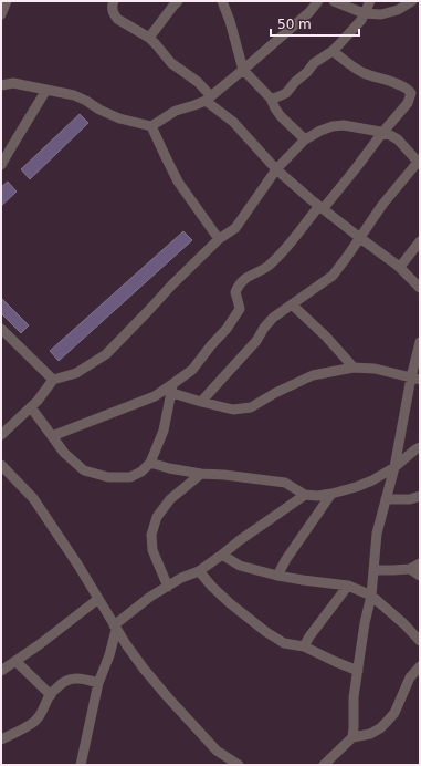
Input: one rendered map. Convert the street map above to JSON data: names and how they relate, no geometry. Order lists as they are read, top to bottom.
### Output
{
  "scale_bar": "50 m"
}
